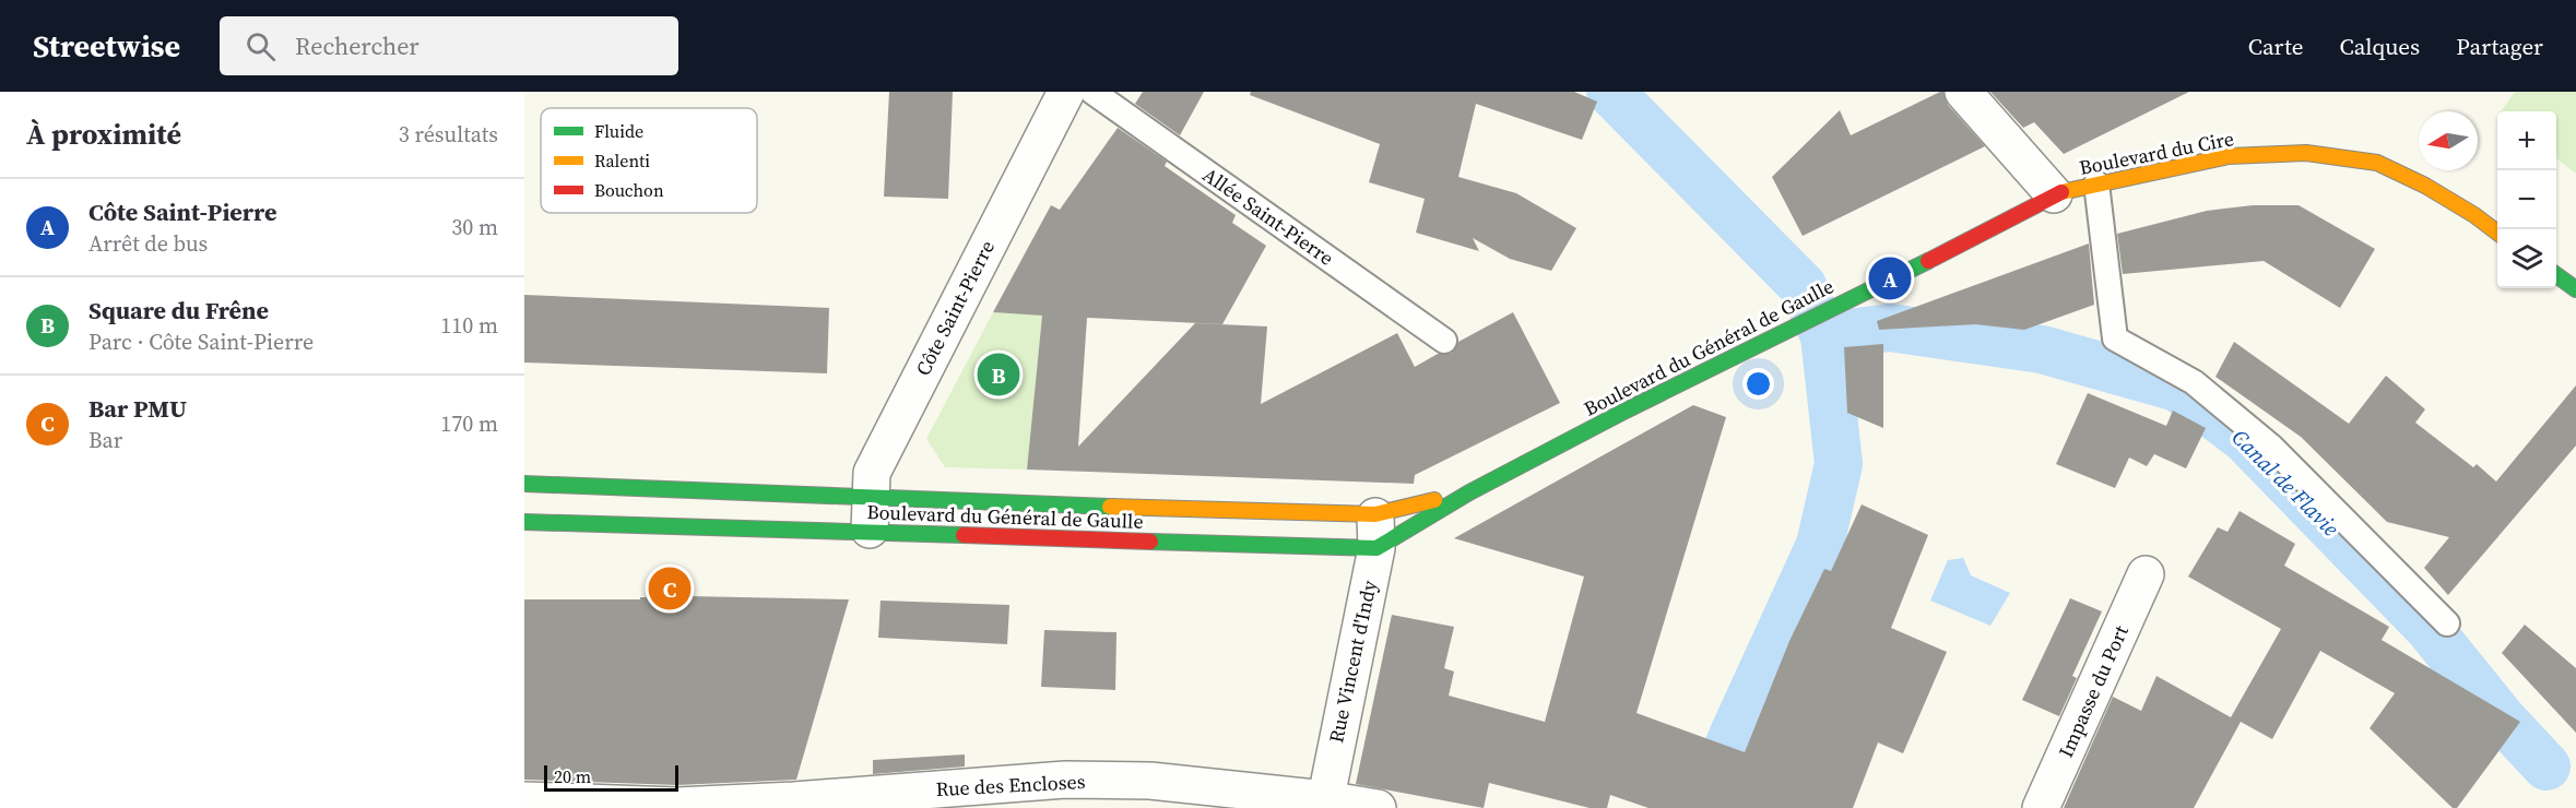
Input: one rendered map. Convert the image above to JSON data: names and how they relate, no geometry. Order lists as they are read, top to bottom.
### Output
{
  "streets": {
    "street": [
      "Boulevard du Cire",
      "Côte Saint-Pierre",
      "Boulevard du Général de Gaulle",
      "Rue Vincent d'Indy",
      "Impasse du Port",
      "Rue des Encloses"
    ],
    "lane": ["Allée Saint-Pierre"]
  },
  "crossings": [
    ["Boulevard du Cire", "Boulevard du Général de Gaulle"],
    ["Côte Saint-Pierre", "Boulevard du Général de Gaulle"],
    ["Boulevard du Général de Gaulle", "Rue Vincent d'Indy"],
    ["Rue Vincent d'Indy", "Rue des Encloses"]
  ],
  "water": ["Canal de Flavie"],
  "legend": ["Fluide", "Ralenti", "Bouchon"],
  "scale_bar": "20 m",
  "north": "left",
  "page": {
    "header": "Streetwise",
    "search": "Rechercher",
    "nav": ["Carte", "Calques", "Partager"],
    "heading": ["À proximité", "3 résultats"],
    "map_buttons": ["+", "−"],
    "list": [
      {
        "mark": "A",
        "name": "Côte Saint-Pierre",
        "note": "Arrêt de bus",
        "value": "30 m"
      },
      {
        "mark": "B",
        "name": "Square du Frêne",
        "note": "Parc · Côte Saint-Pierre",
        "value": "110 m"
      },
      {
        "mark": "C",
        "name": "Bar PMU",
        "note": "Bar",
        "value": "170 m"
      }
    ],
    "pins": ["A", "B", "C"],
    "scale": "20 m"
  }
}
